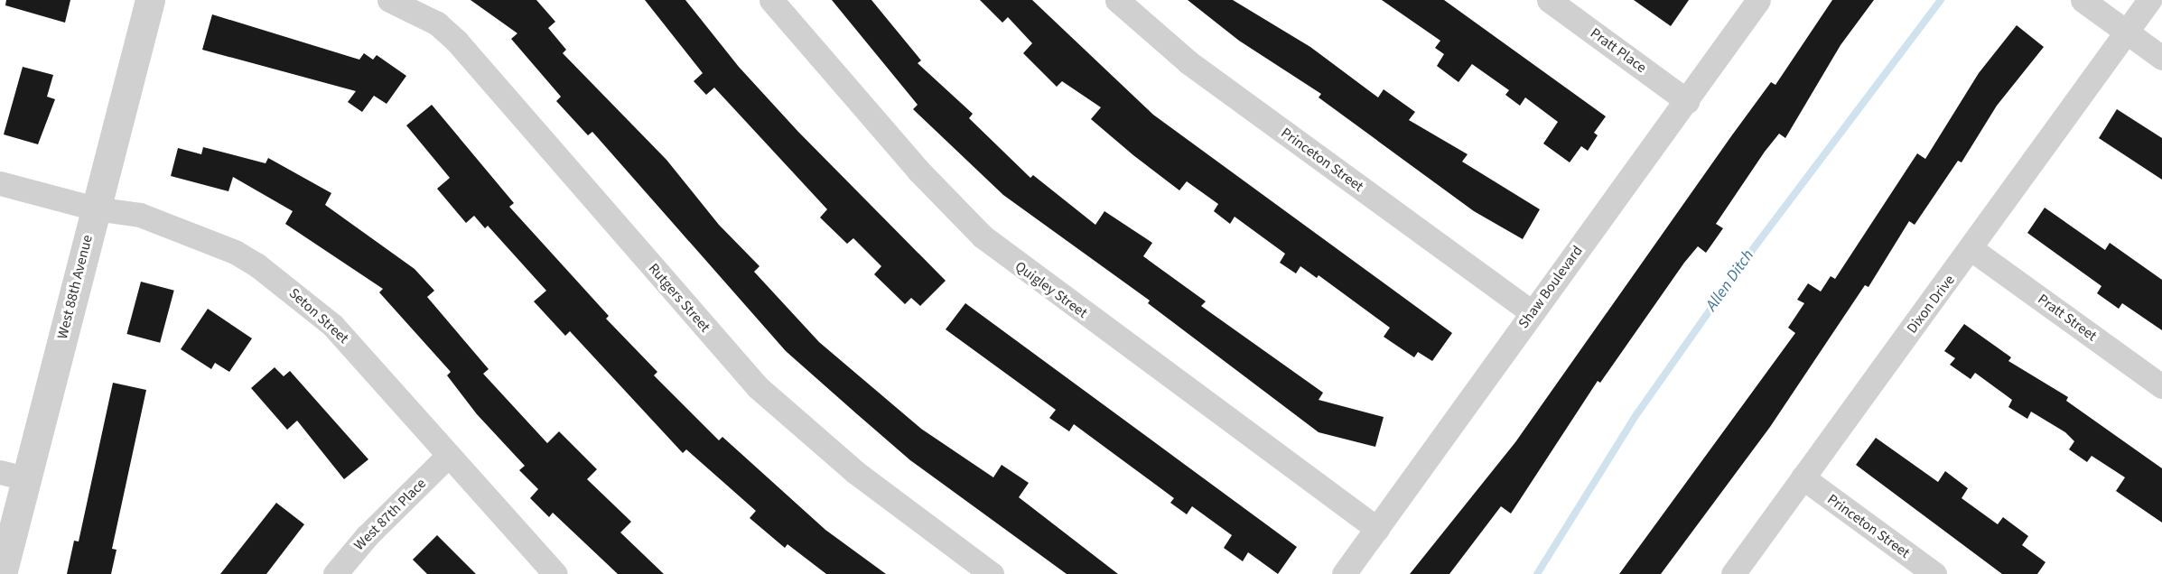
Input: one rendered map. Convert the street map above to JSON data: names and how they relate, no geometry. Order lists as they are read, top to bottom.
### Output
{
  "streets": {
    "street": [
      "Pratt Place",
      "Princeton Street",
      "West 88th Avenue",
      "Shaw Boulevard",
      "Quigley Street",
      "Rutgers Street",
      "Dixon Drive",
      "Seton Street",
      "Pratt Street",
      "West 87th Place"
    ]
  },
  "crossings": [
    ["Pratt Place", "Shaw Boulevard"],
    ["Princeton Street", "Shaw Boulevard"],
    ["Princeton Street", "Dixon Drive"],
    ["West 88th Avenue", "Seton Street"],
    ["Shaw Boulevard", "Quigley Street"],
    ["Dixon Drive", "Pratt Street"],
    ["Seton Street", "West 87th Place"]
  ],
  "water": ["Allen Ditch"]
}
